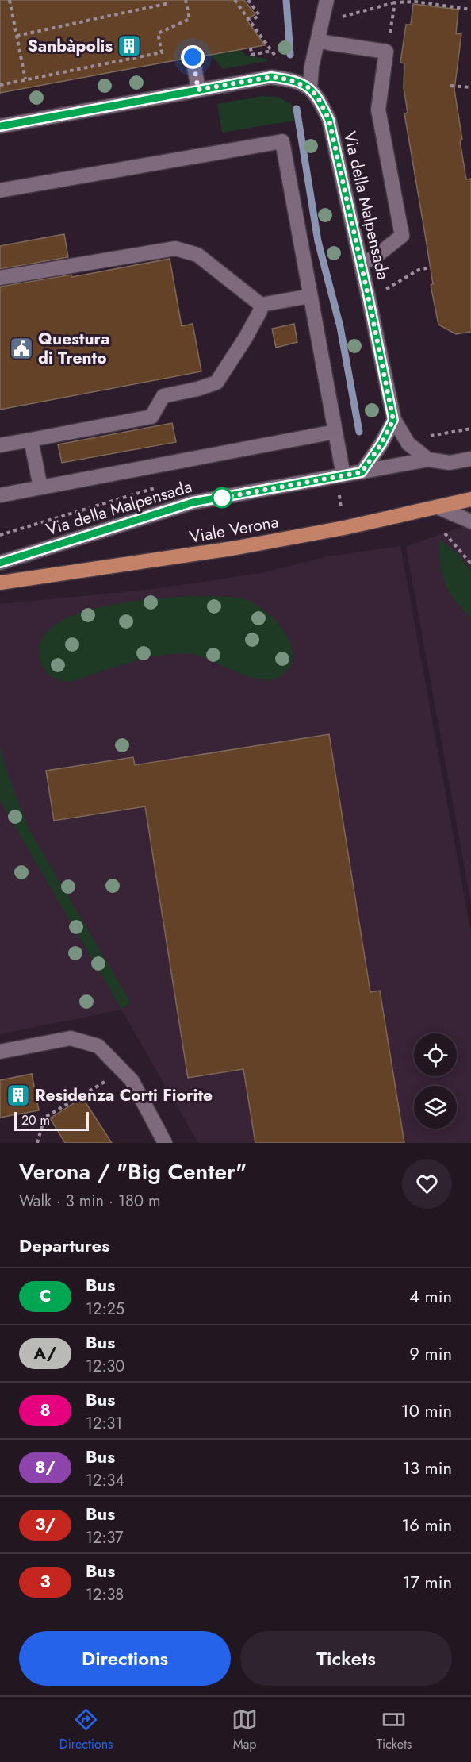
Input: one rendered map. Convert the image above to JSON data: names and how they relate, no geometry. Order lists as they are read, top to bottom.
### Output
{
  "streets": {
    "main road": ["Viale Verona"],
    "street": ["Via della Malpensada"]
  },
  "places": {
    "building": ["Sanbàpolis", "Residenza Corti Fiorite"],
    "public building": ["Questura di Trento"]
  },
  "lines": ["bus line C"],
  "scale_bar": "20 m",
  "page": {
    "scale": "20 m",
    "heading": [
      ["Verona / \"Big Center\"", "Walk · 3 min · 180 m"],
      "Departures"
    ],
    "list": [
      {
        "mark": "C",
        "name": "Bus",
        "note": "12:25",
        "value": "4 min"
      },
      {
        "mark": "A/",
        "name": "Bus",
        "note": "12:30",
        "value": "9 min"
      },
      {
        "mark": "8",
        "name": "Bus",
        "note": "12:31",
        "value": "10 min"
      },
      {
        "mark": "8/",
        "name": "Bus",
        "note": "12:34",
        "value": "13 min"
      },
      {
        "mark": "3/",
        "name": "Bus",
        "note": "12:37",
        "value": "16 min"
      },
      {
        "mark": "3",
        "name": "Bus",
        "note": "12:38",
        "value": "17 min"
      }
    ],
    "buttons": ["Directions", "Tickets"],
    "tabs": ["Directions", "Map", "Tickets"]
  }
}
